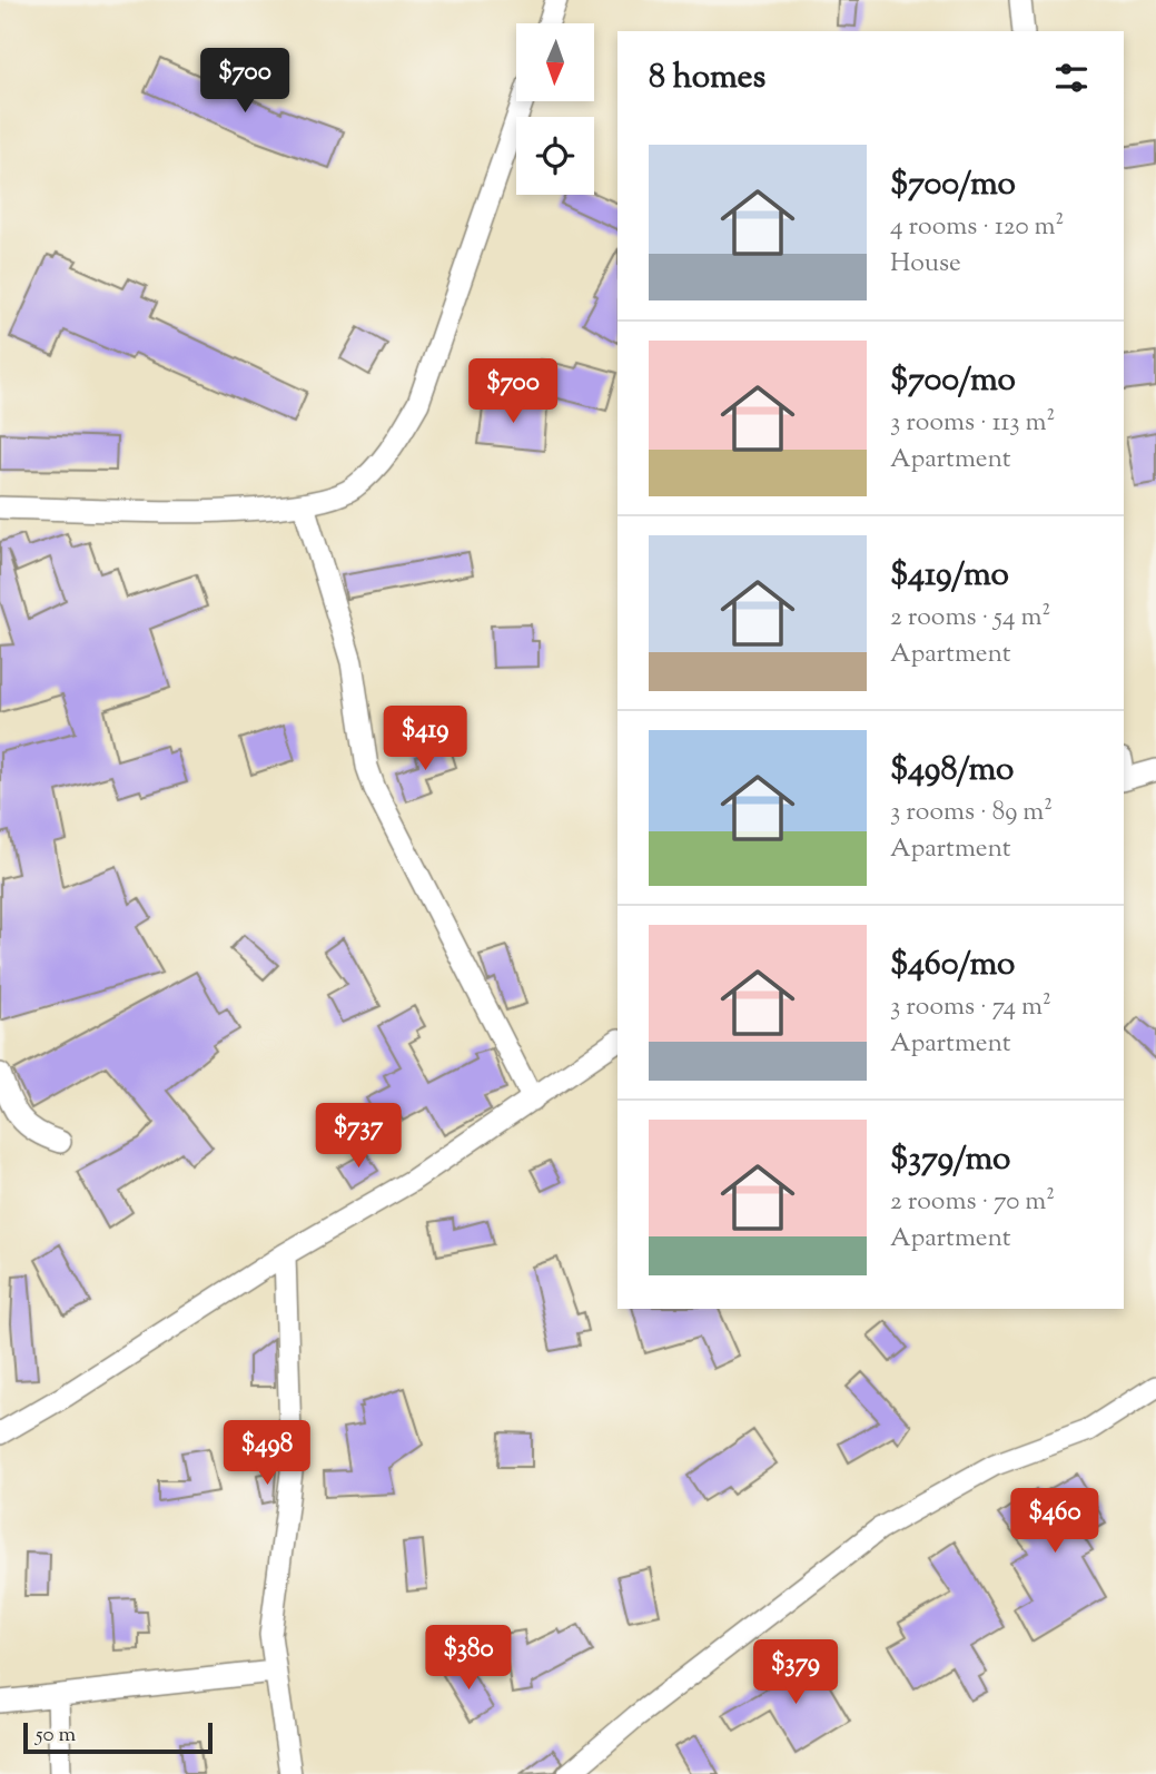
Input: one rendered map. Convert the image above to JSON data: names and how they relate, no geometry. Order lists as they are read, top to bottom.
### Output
{
  "scale_bar": "50 m",
  "north": "bottom",
  "page": {
    "heading": "8 homes",
    "price": [
      "$700",
      "$700",
      "$419",
      "$737",
      "$498",
      "$460",
      "$380",
      "$379"
    ],
    "list": [
      {
        "name": "$700/mo",
        "note": "4 rooms · 120 m² · House"
      },
      {
        "name": "$700/mo",
        "note": "3 rooms · 113 m² · Apartment"
      },
      {
        "name": "$419/mo",
        "note": "2 rooms · 54 m² · Apartment"
      },
      {
        "name": "$498/mo",
        "note": "3 rooms · 89 m² · Apartment"
      },
      {
        "name": "$460/mo",
        "note": "3 rooms · 74 m² · Apartment"
      },
      {
        "name": "$379/mo",
        "note": "2 rooms · 70 m² · Apartment"
      }
    ],
    "scale": "50 m"
  }
}
